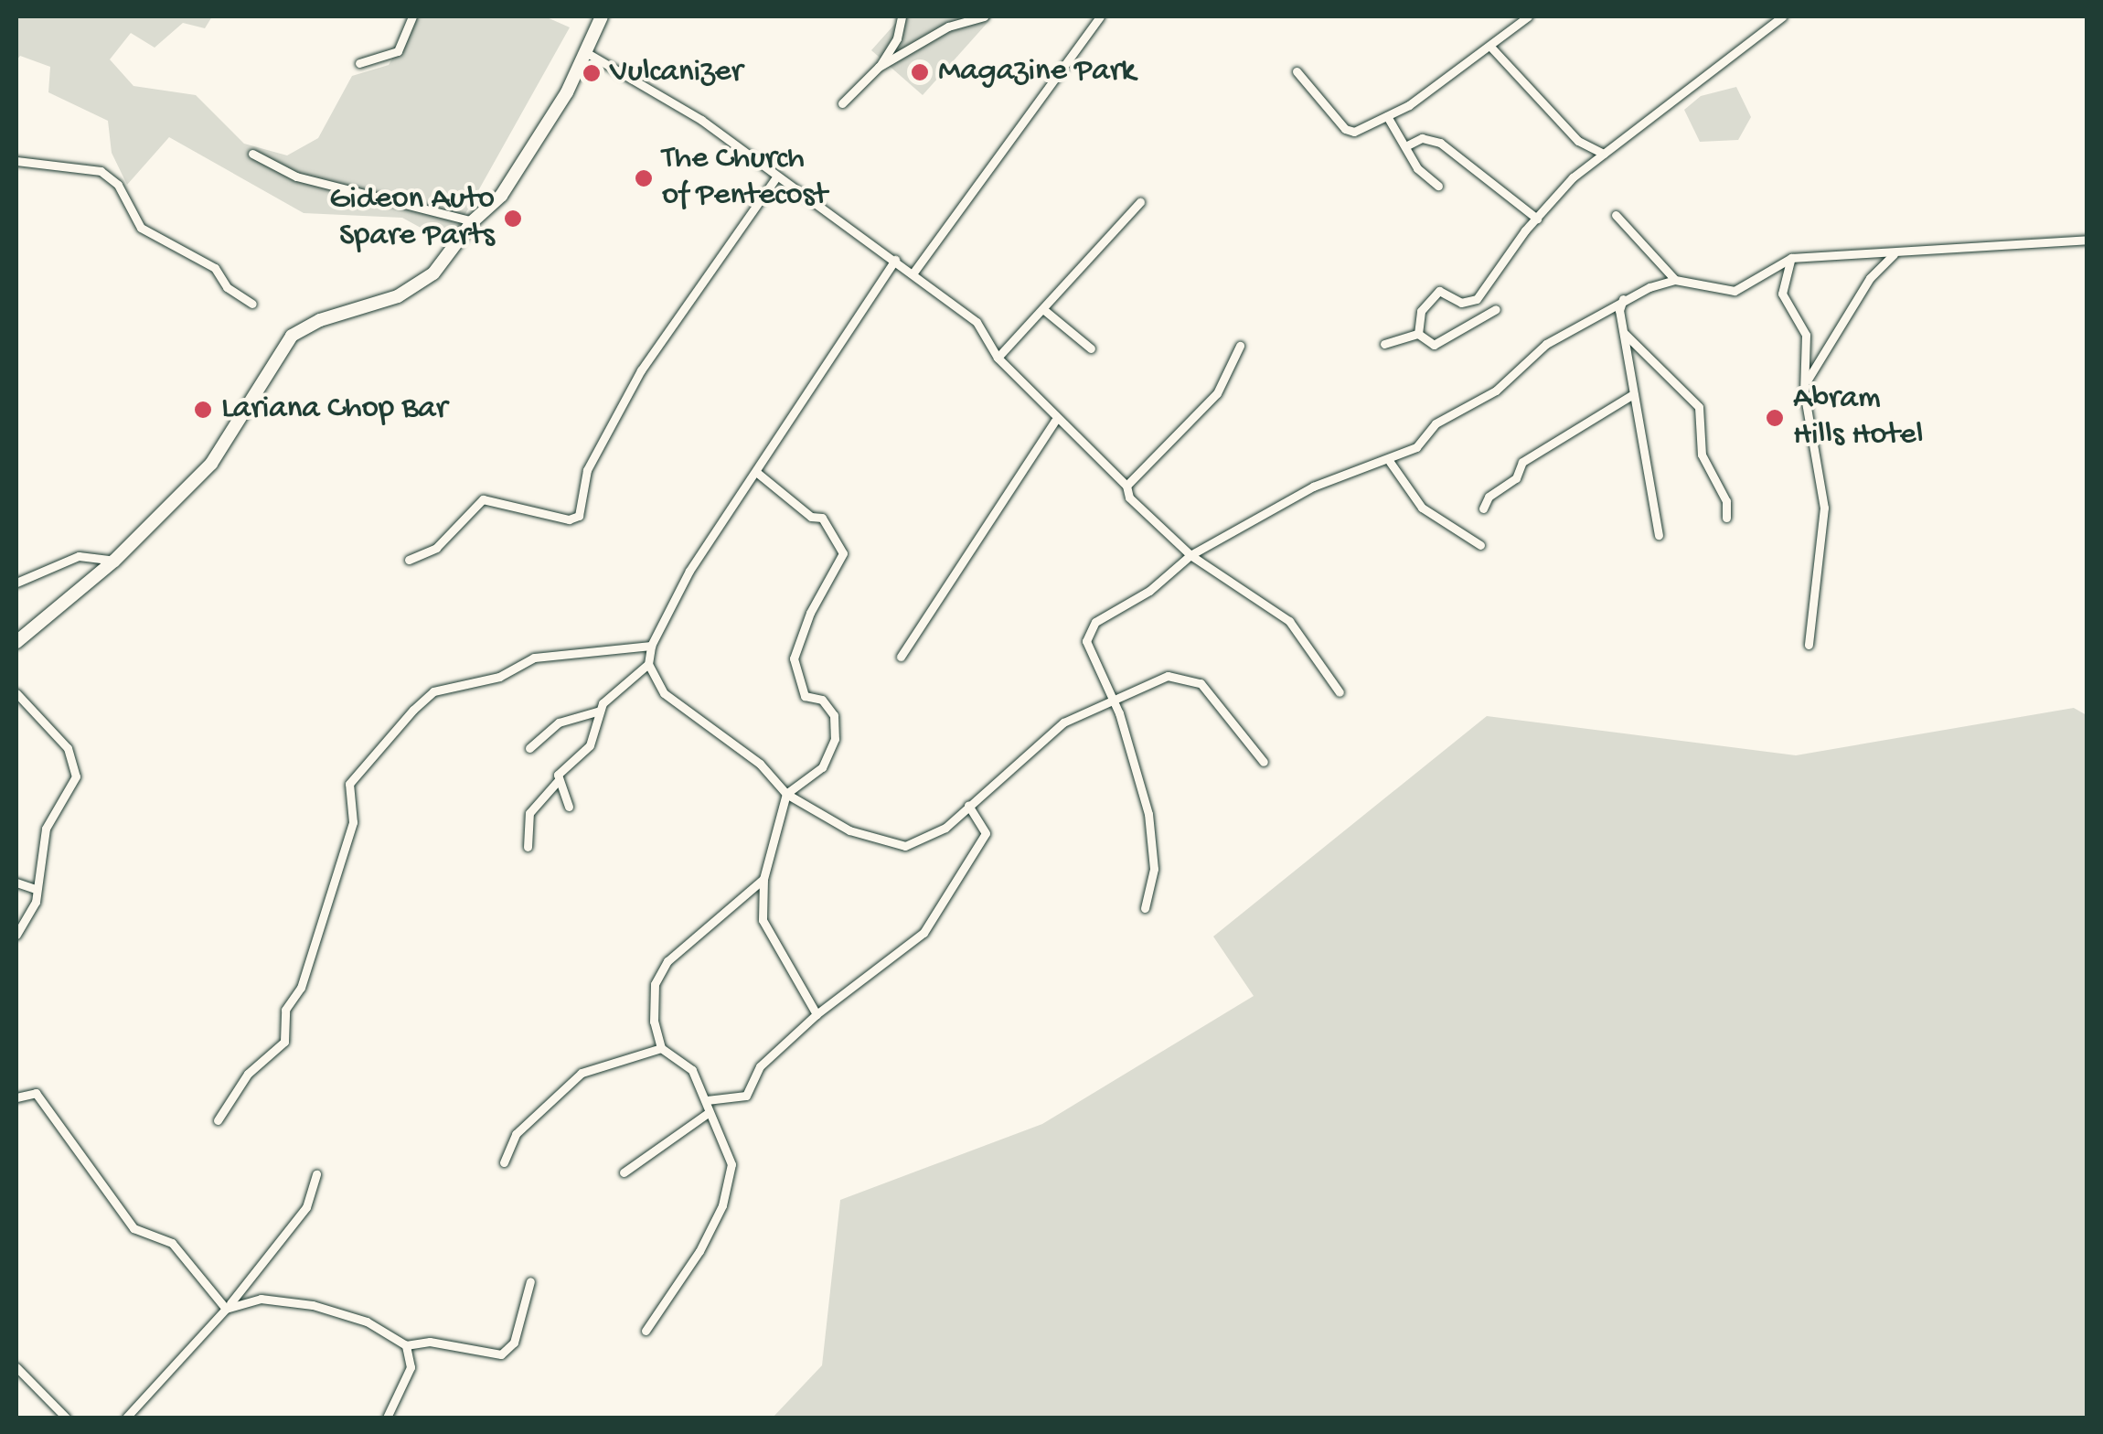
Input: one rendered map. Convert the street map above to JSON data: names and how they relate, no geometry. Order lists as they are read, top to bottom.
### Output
{
  "places": [
    "Magazine Park",
    "Vulcanizer",
    "The Church of Pentecost",
    "Gideon Auto Spare Parts",
    "Lariana Chop Bar",
    "Abram Hills Hotel"
  ]
}
